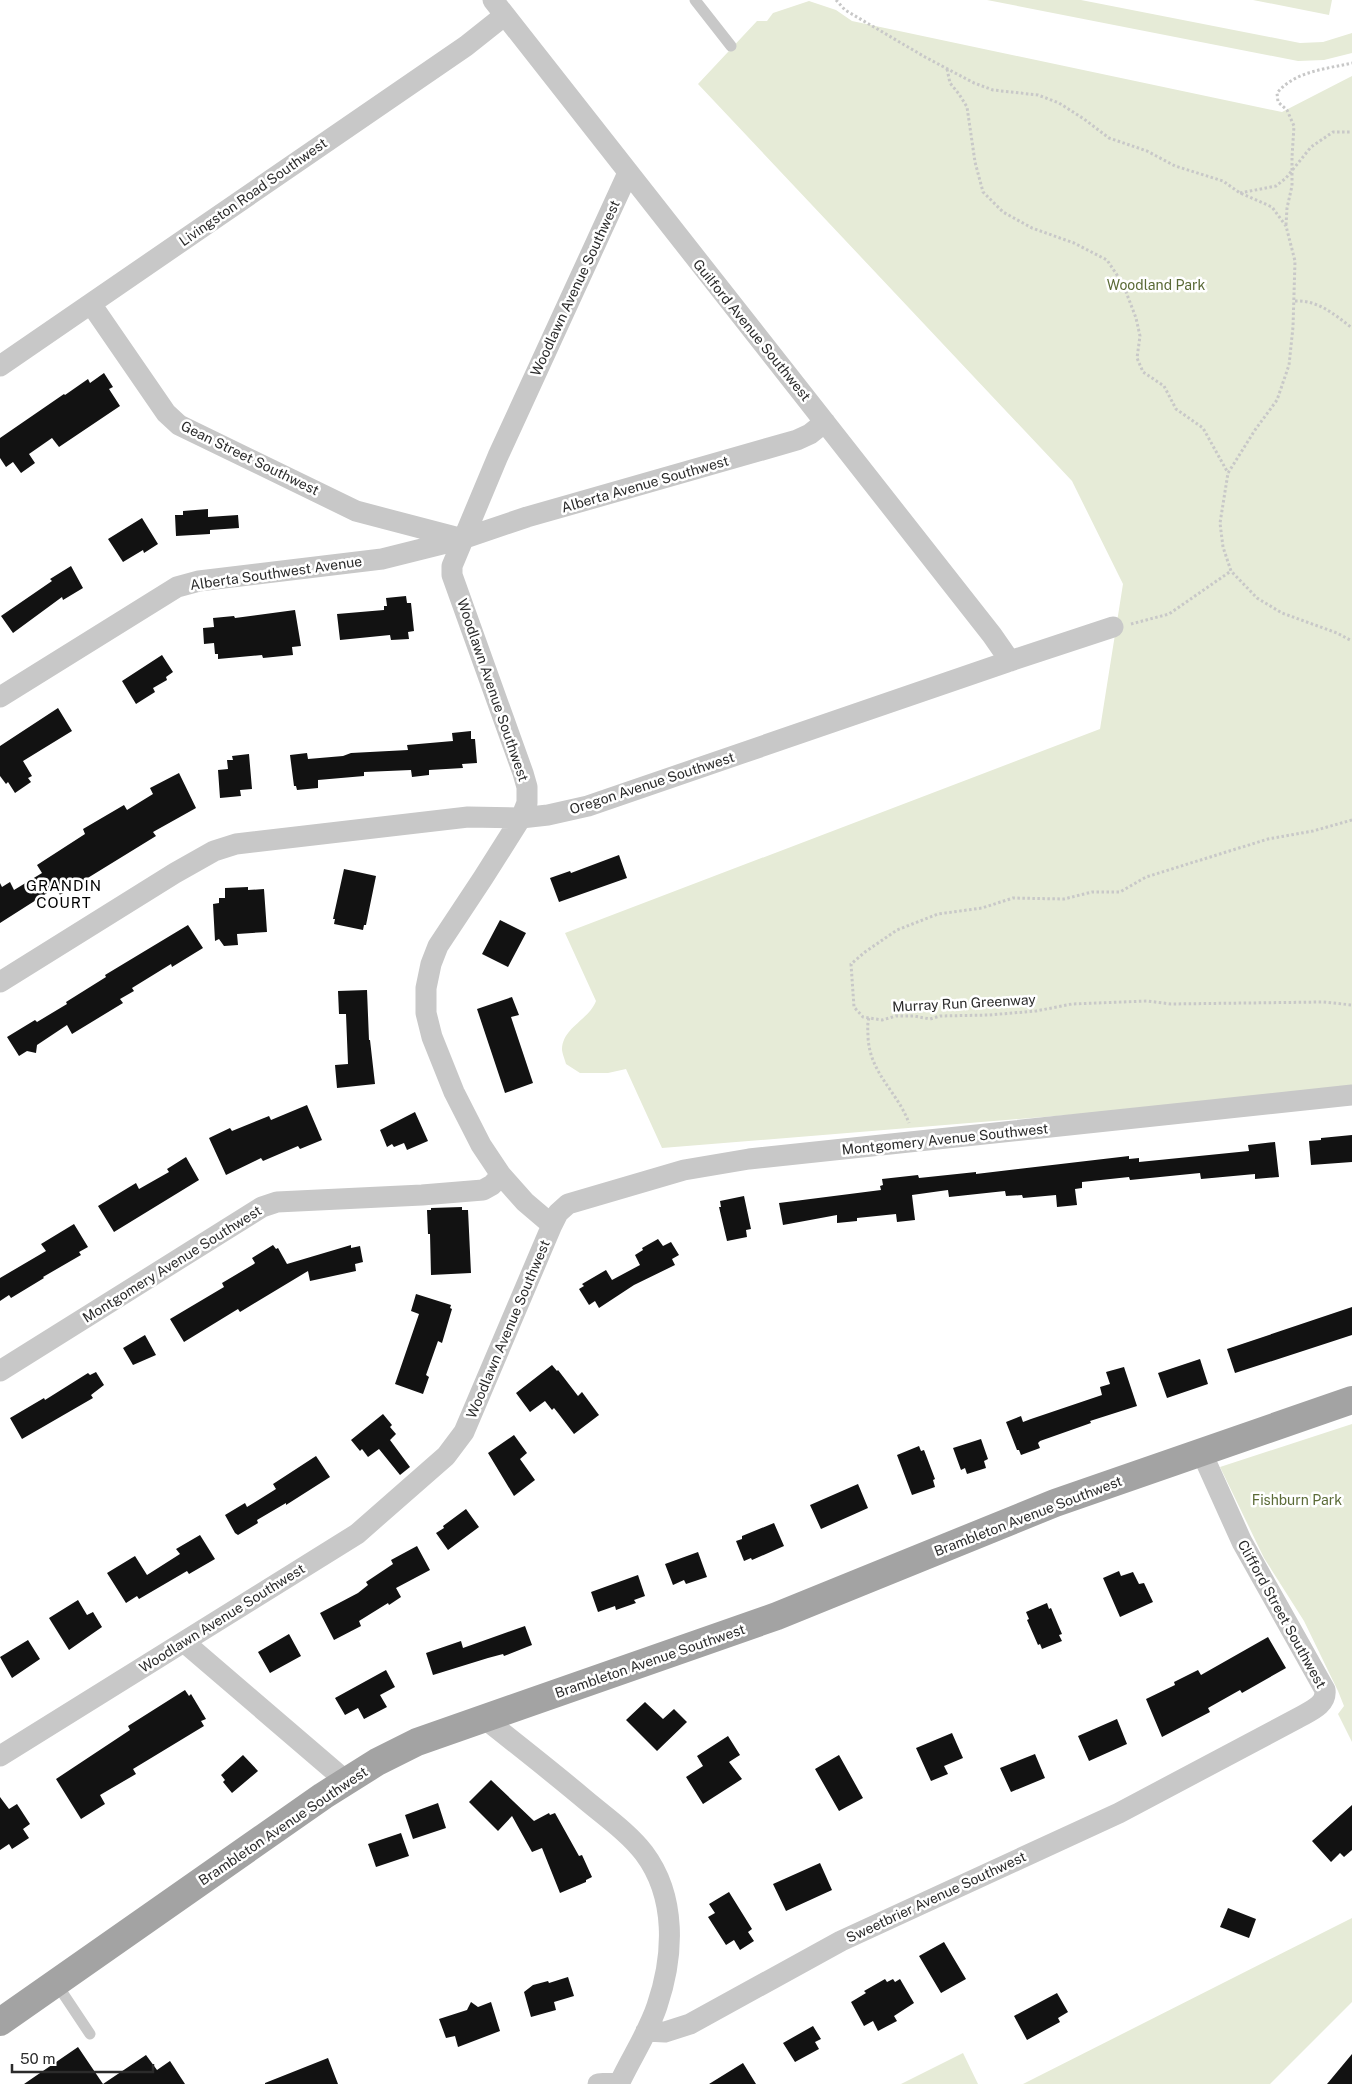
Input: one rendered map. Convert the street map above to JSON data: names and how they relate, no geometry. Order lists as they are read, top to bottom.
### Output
{
  "streets": {
    "main road": ["Brambleton Avenue Southwest"],
    "street": [
      "Livingston Road Southwest",
      "Woodlawn Avenue Southwest",
      "Guilford Avenue Southwest",
      "Gean Street Southwest",
      "Alberta Avenue Southwest",
      "Alberta Southwest Avenue",
      "Oregon Avenue Southwest",
      "Montgomery Avenue Southwest",
      "Clifford Street Southwest",
      "Sweetbrier Avenue Southwest"
    ],
    "path": ["Murray Run Greenway"]
  },
  "crossings": [
    ["Livingston Road Southwest", "Guilford Avenue Southwest"],
    ["Livingston Road Southwest", "Gean Street Southwest"],
    ["Woodlawn Avenue Southwest", "Guilford Avenue Southwest"],
    ["Woodlawn Avenue Southwest", "Gean Street Southwest"],
    ["Woodlawn Avenue Southwest", "Alberta Avenue Southwest"],
    ["Woodlawn Avenue Southwest", "Alberta Southwest Avenue"],
    ["Woodlawn Avenue Southwest", "Oregon Avenue Southwest"],
    ["Woodlawn Avenue Southwest", "Montgomery Avenue Southwest"],
    ["Guilford Avenue Southwest", "Alberta Avenue Southwest"],
    ["Guilford Avenue Southwest", "Oregon Avenue Southwest"],
    ["Gean Street Southwest", "Alberta Avenue Southwest"],
    ["Gean Street Southwest", "Alberta Southwest Avenue"],
    ["Alberta Avenue Southwest", "Alberta Southwest Avenue"],
    ["Brambleton Avenue Southwest", "Clifford Street Southwest"],
    ["Clifford Street Southwest", "Sweetbrier Avenue Southwest"]
  ],
  "districts": ["GRANDIN COURT"],
  "parks": ["Woodland Park", "Fishburn Park"],
  "scale_bar": "50 m"
}
